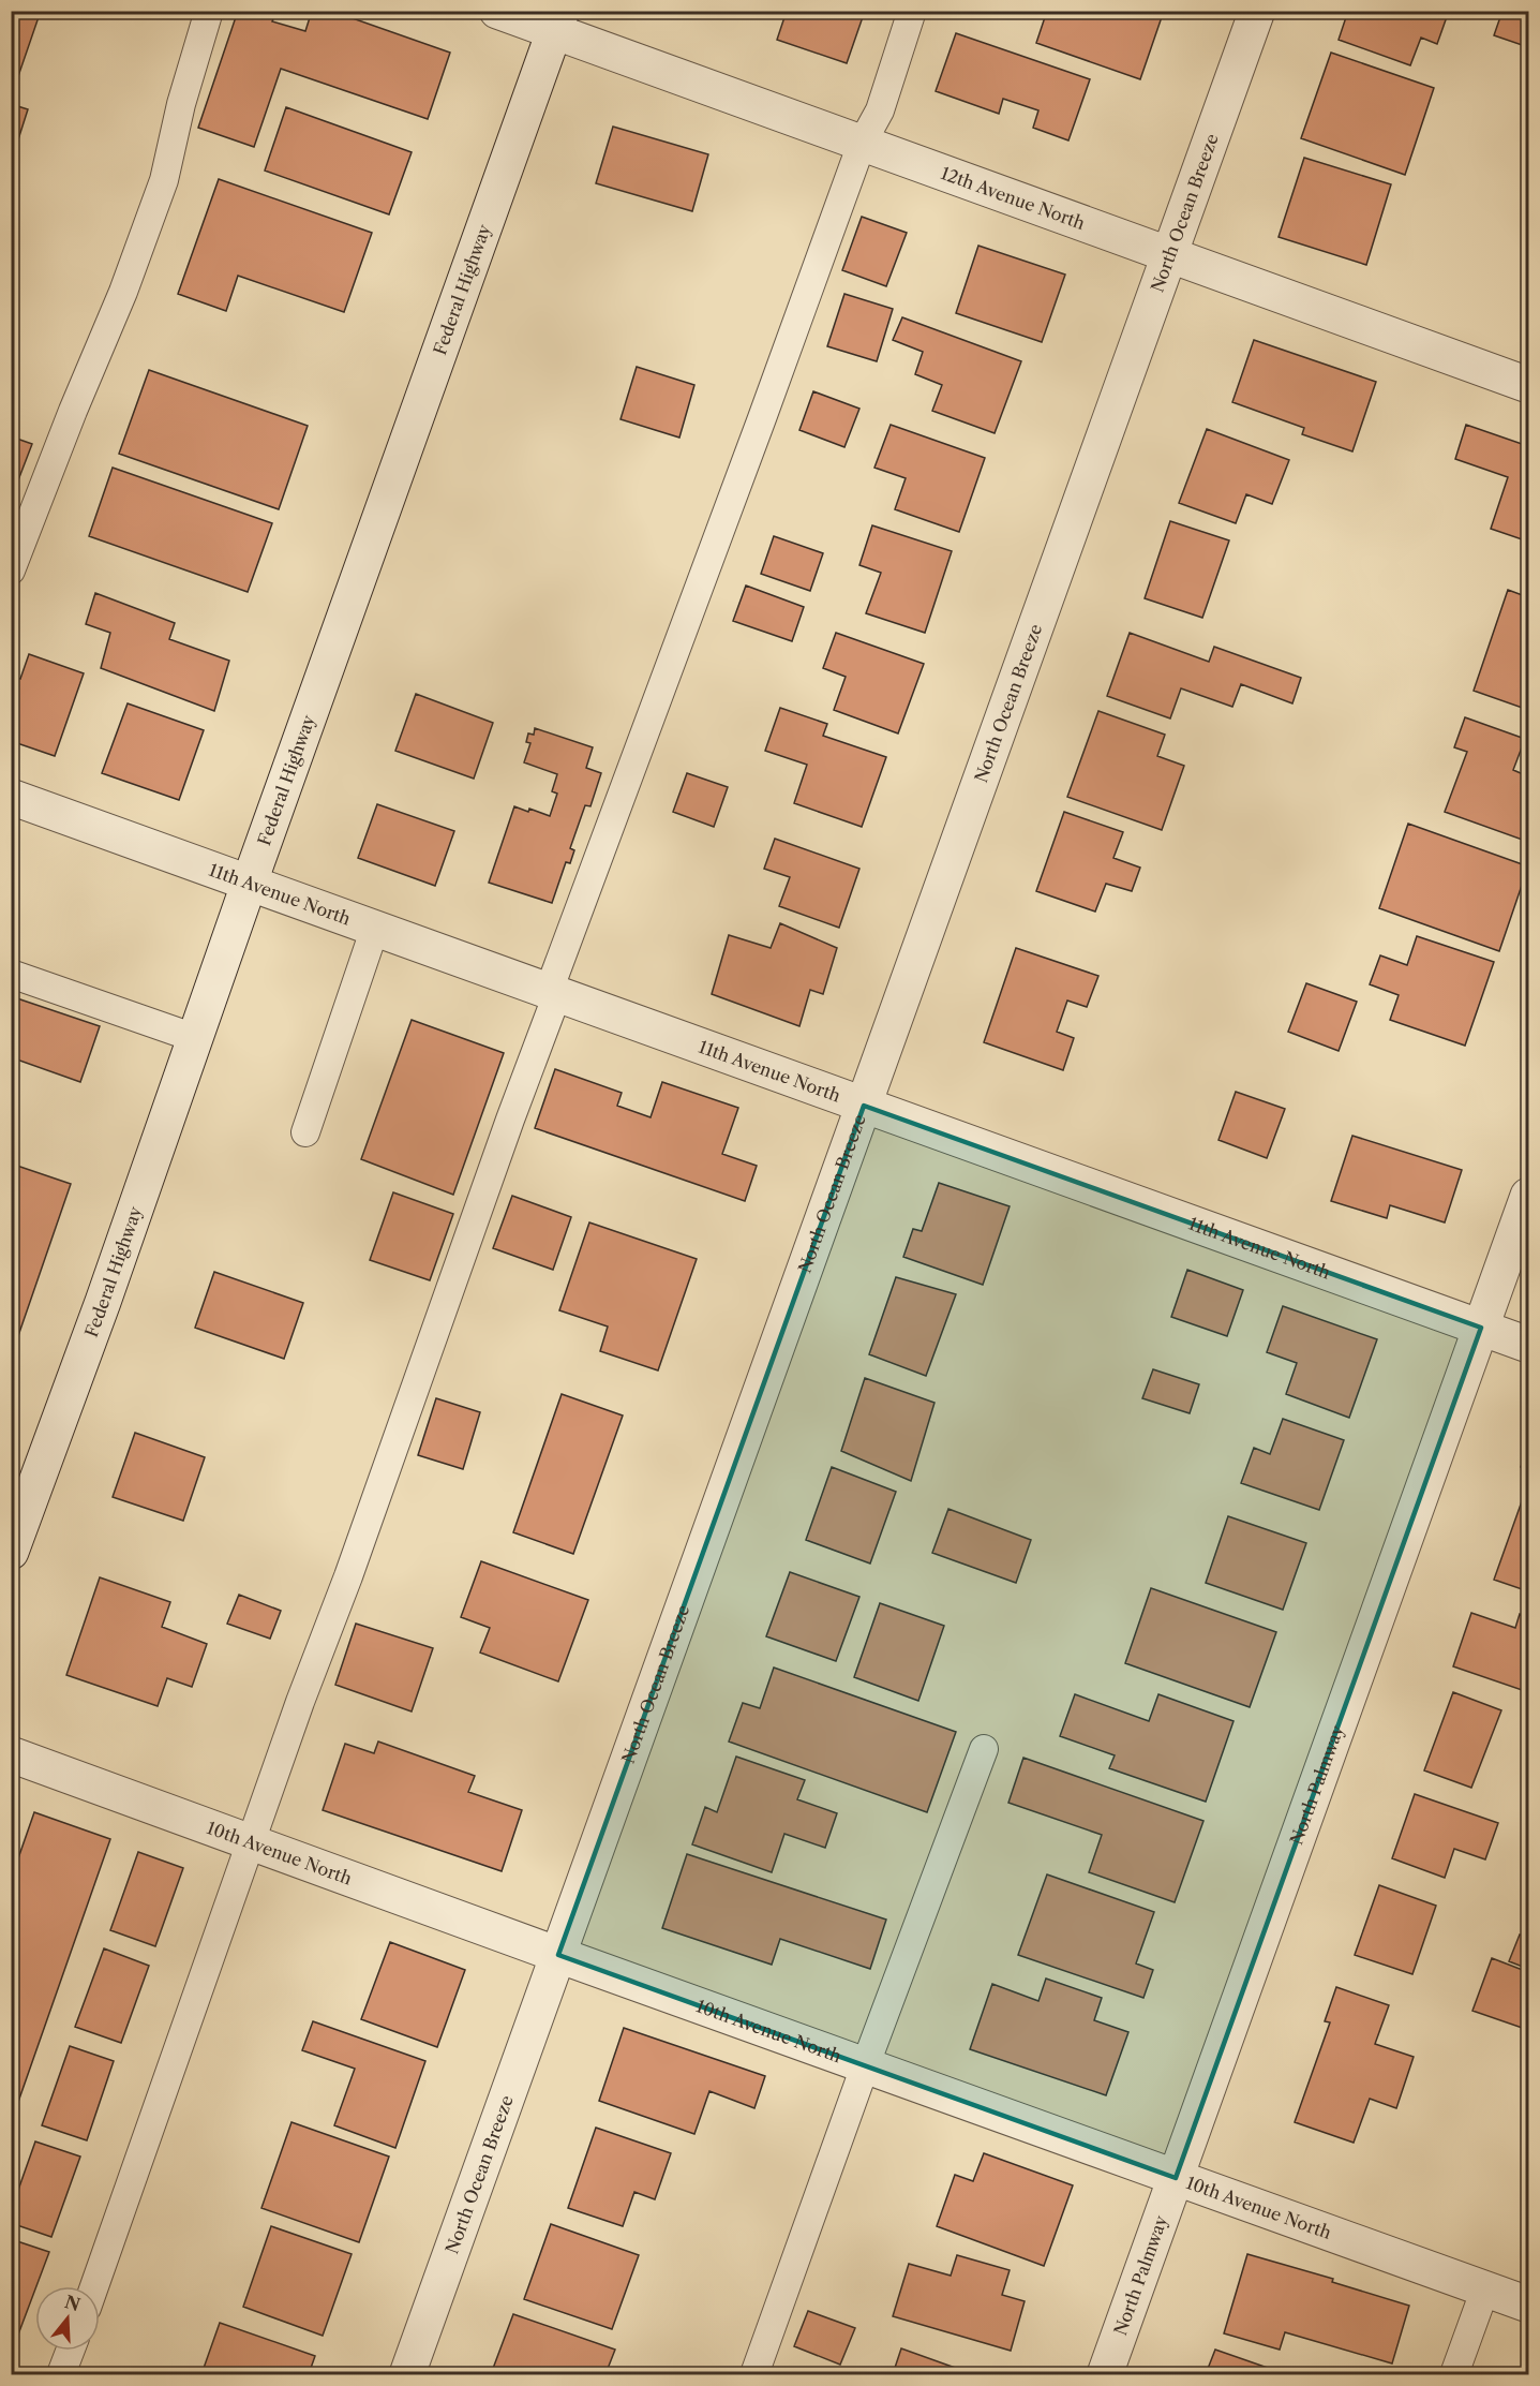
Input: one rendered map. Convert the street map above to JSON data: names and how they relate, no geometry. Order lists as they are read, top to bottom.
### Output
{
  "streets": {
    "street": [
      "12th Avenue North",
      "North Ocean Breeze",
      "Federal Highway",
      "11th Avenue North",
      "North Palmway",
      "10th Avenue North"
    ]
  },
  "crossings": [
    ["12th Avenue North", "North Ocean Breeze"],
    ["12th Avenue North", "Federal Highway"],
    ["North Ocean Breeze", "11th Avenue North"],
    ["North Ocean Breeze", "10th Avenue North"],
    ["Federal Highway", "11th Avenue North"],
    ["11th Avenue North", "North Palmway"],
    ["North Palmway", "10th Avenue North"]
  ],
  "north": "top"
}
